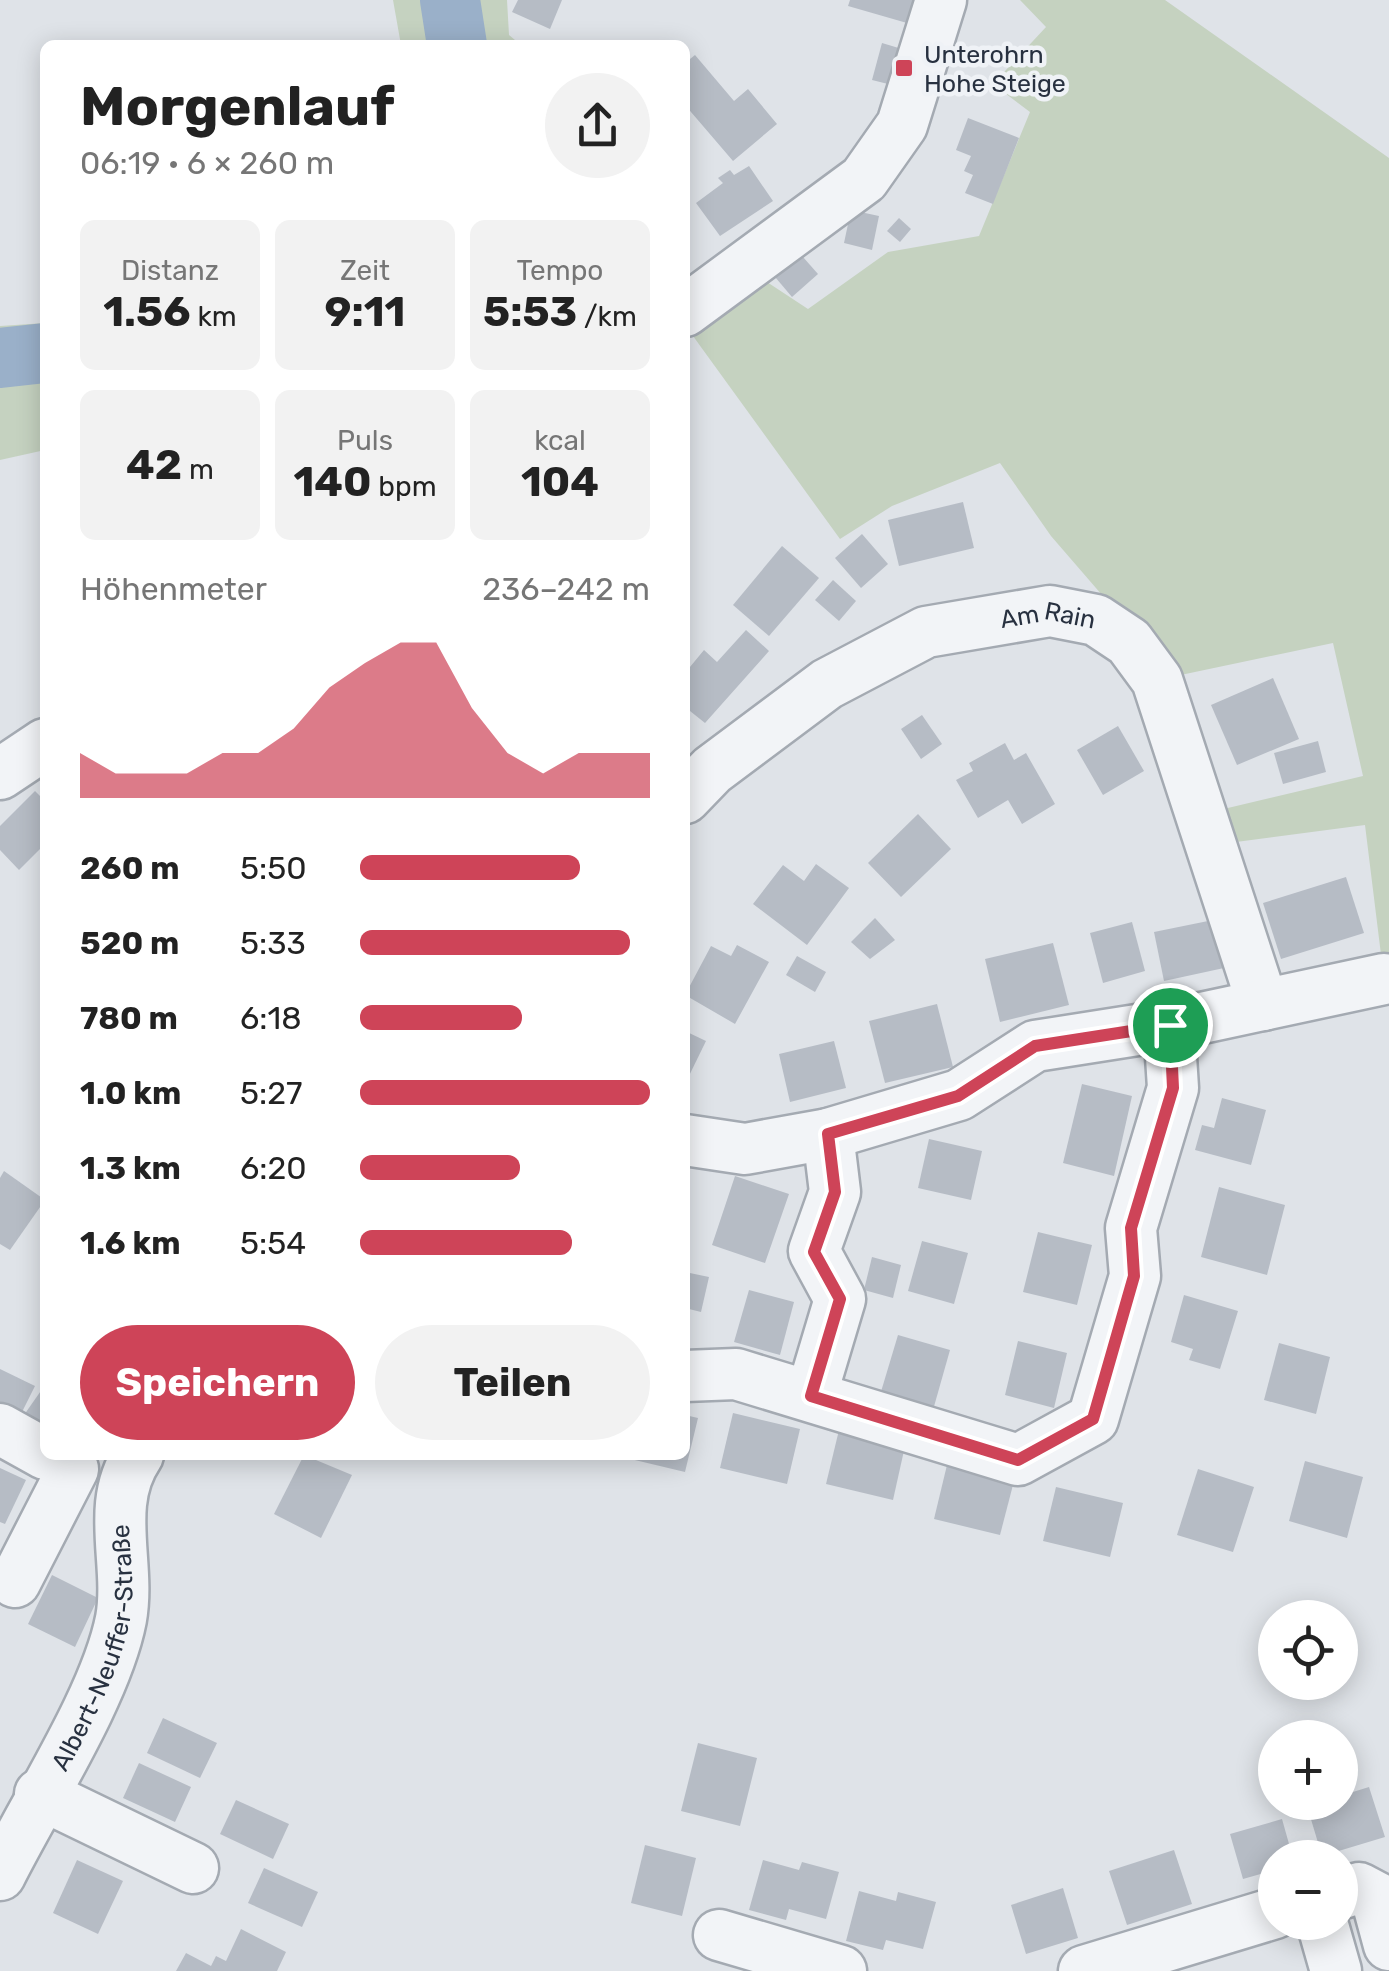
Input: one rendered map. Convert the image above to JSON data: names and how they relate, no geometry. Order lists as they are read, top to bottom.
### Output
{
  "streets": {
    "street": ["Am Rain", "Albert-Neuffer-Straße"]
  },
  "places": {
    "transit": ["Unterohrn Hohe Steige"]
  },
  "page": {
    "heading": ["Morgenlauf", "06:19 · 6 × 260 m"],
    "stats": [
      ["Distanz", "1.56 km"],
      ["Zeit", "9:11"],
      ["Tempo", "5:53 /km"],
      ["42 m"],
      ["Puls", "140 bpm"],
      ["kcal", "104"]
    ],
    "chart": ["Höhenmeter", "236–242 m"],
    "list": [
      {
        "name": "260 m",
        "note": "5:50"
      },
      {
        "name": "520 m",
        "note": "5:33"
      },
      {
        "name": "780 m",
        "note": "6:18"
      },
      {
        "name": "1.0 km",
        "note": "5:27"
      },
      {
        "name": "1.3 km",
        "note": "6:20"
      },
      {
        "name": "1.6 km",
        "note": "5:54"
      }
    ],
    "buttons": ["Speichern", "Teilen"],
    "map_buttons": ["+", "−"]
  }
}
